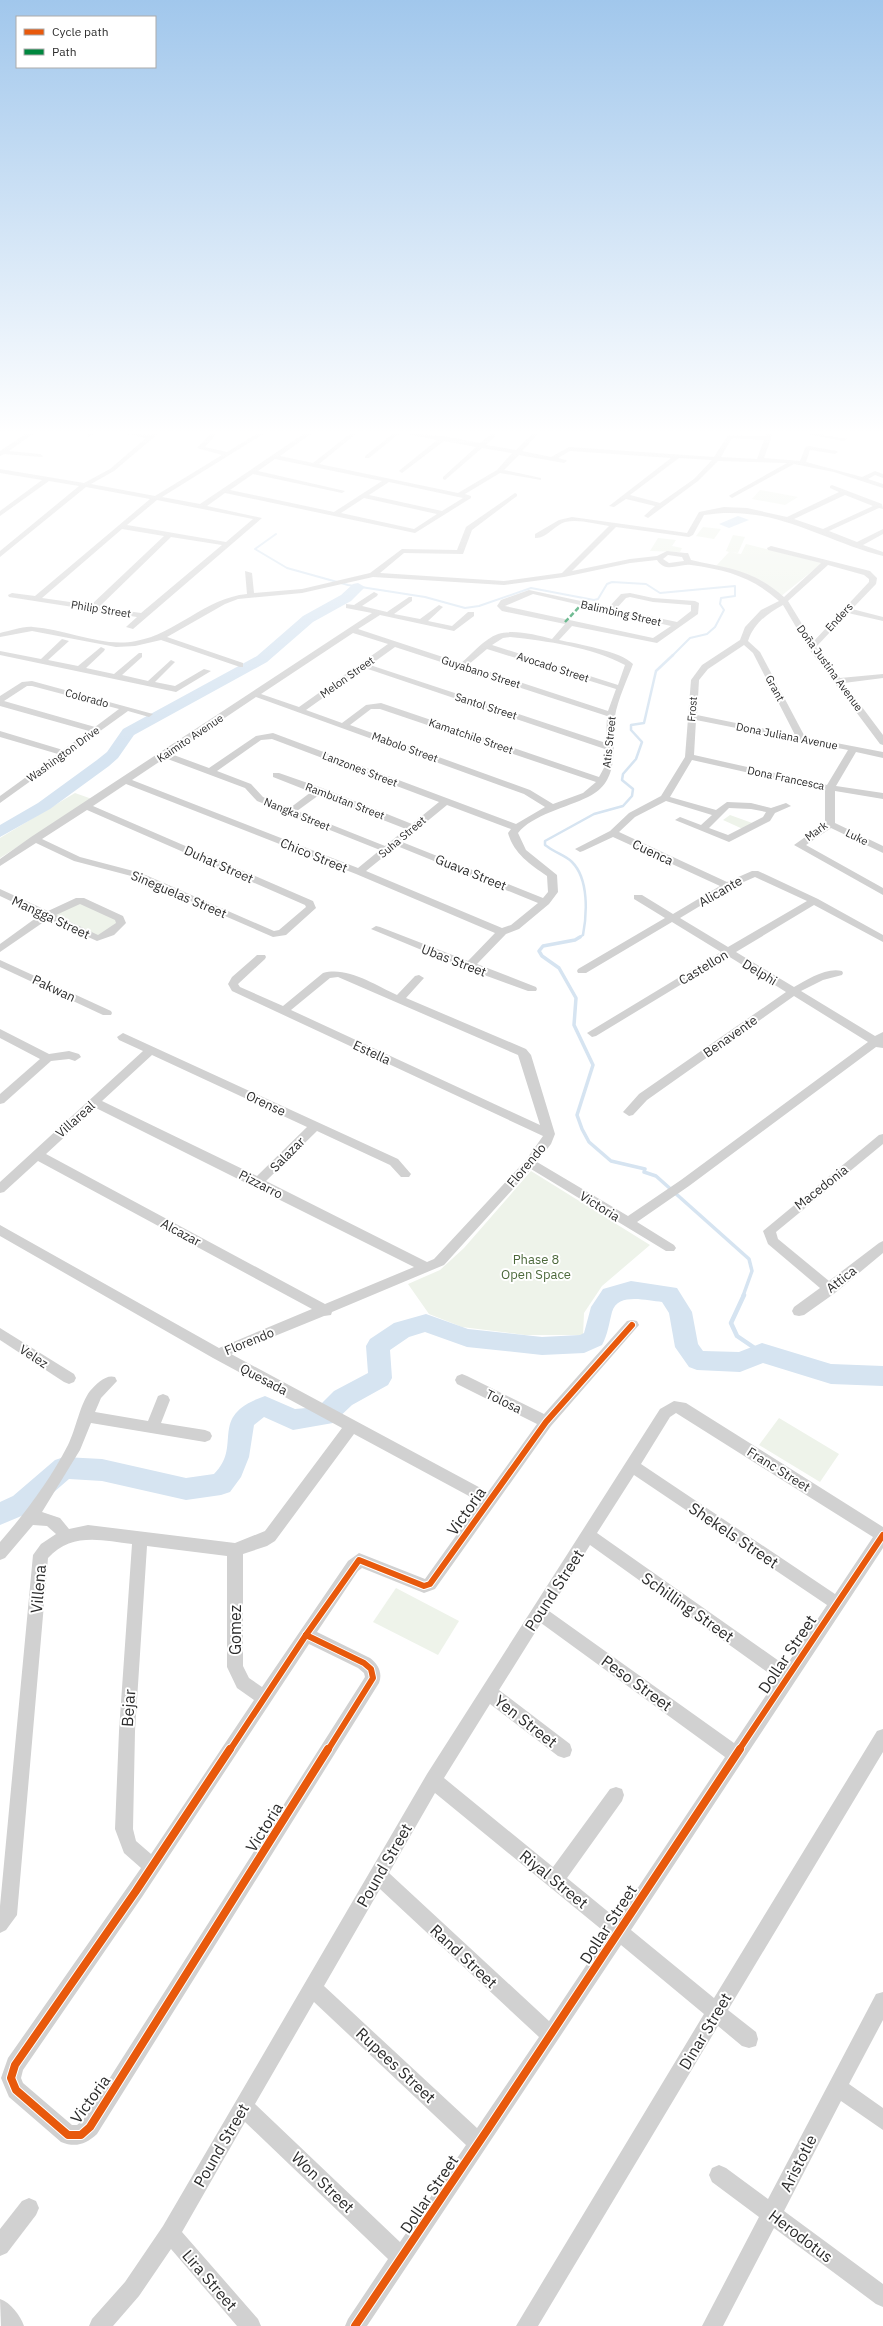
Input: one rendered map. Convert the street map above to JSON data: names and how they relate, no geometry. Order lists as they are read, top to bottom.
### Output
{
  "streets": {
    "street": [
      "Philip Street",
      "Balimbing Street",
      "Enders",
      "Avocado Street",
      "Doña Justina Avenue",
      "Guyabano Street",
      "Melon Street",
      "Grant",
      "Colorado",
      "Santol Street",
      "Frost",
      "Kamatchile Street",
      "Dona Juliana Avenue",
      "Kaimito Avenue",
      "Atis Street",
      "Mabolo Street",
      "Washington Drive",
      "Lanzones Street",
      "Dona Francesca",
      "Rambutan Street",
      "Nangka Street",
      "Mark",
      "Suha Street",
      "Luke",
      "Cuenca",
      "Chico Street",
      "Duhat Street",
      "Guava Street",
      "Alicante",
      "Sineguelas Street",
      "Mangga Street",
      "Ubas Street",
      "Castellon",
      "Delphi",
      "Pakwan",
      "Benavente",
      "Estella",
      "Orense",
      "Villareal",
      "Salazar",
      "Florendo",
      "Pizzarro",
      "Macedonia",
      "Victoria",
      "Alcazar",
      "Attica",
      "Velez",
      "Quesada",
      "Tolosa",
      "Franc Street",
      "Shekels Street",
      "Villena",
      "Pound Street",
      "Schilling Street",
      "Gomez",
      "Dollar Street",
      "Peso Street",
      "Bejar",
      "Yen Street",
      "Riyal Street",
      "Rand Street",
      "Dinar Street",
      "Rupees Street",
      "Aristotle",
      "Won Street",
      "Herodotus",
      "Lira Street"
    ]
  },
  "crossings": [
    ["Balimbing Street", "Atis Street"],
    ["Enders", "Doña Justina Avenue"],
    ["Enders", "Frost"],
    ["Avocado Street", "Atis Street"],
    ["Doña Justina Avenue", "Frost"],
    ["Guyabano Street", "Melon Street"],
    ["Guyabano Street", "Kaimito Avenue"],
    ["Guyabano Street", "Atis Street"],
    ["Melon Street", "Santol Street"],
    ["Melon Street", "Mabolo Street"],
    ["Grant", "Frost"],
    ["Grant", "Dona Juliana Avenue"],
    ["Colorado", "Washington Drive"],
    ["Santol Street", "Atis Street"],
    ["Frost", "Dona Juliana Avenue"],
    ["Frost", "Dona Francesca"],
    ["Kamatchile Street", "Atis Street"],
    ["Kamatchile Street", "Mabolo Street"],
    ["Kaimito Avenue", "Mabolo Street"],
    ["Kaimito Avenue", "Nangka Street"],
    ["Kaimito Avenue", "Chico Street"],
    ["Kaimito Avenue", "Duhat Street"],
    ["Kaimito Avenue", "Sineguelas Street"],
    ["Atis Street", "Mabolo Street"],
    ["Atis Street", "Lanzones Street"],
    ["Lanzones Street", "Nangka Street"],
    ["Lanzones Street", "Suha Street"],
    ["Dona Francesca", "Mark"],
    ["Rambutan Street", "Suha Street"],
    ["Nangka Street", "Suha Street"],
    ["Mark", "Luke"],
    ["Suha Street", "Chico Street"],
    ["Suha Street", "Guava Street"],
    ["Cuenca", "Alicante"],
    ["Duhat Street", "Sineguelas Street"],
    ["Alicante", "Castellon"],
    ["Alicante", "Delphi"],
    ["Castellon", "Delphi"],
    ["Delphi", "Benavente"],
    ["Estella", "Florendo"],
    ["Orense", "Villareal"],
    ["Orense", "Salazar"],
    ["Villareal", "Pizzarro"],
    ["Villareal", "Alcazar"],
    ["Salazar", "Pizzarro"],
    ["Florendo", "Pizzarro"],
    ["Florendo", "Victoria"],
    ["Florendo", "Alcazar"],
    ["Florendo", "Quesada"],
    ["Macedonia", "Attica"],
    ["Victoria", "Quesada"],
    ["Victoria", "Tolosa"],
    ["Victoria", "Gomez"],
    ["Victoria", "Bejar"],
    ["Quesada", "Villena"],
    ["Franc Street", "Pound Street"],
    ["Franc Street", "Dollar Street"],
    ["Shekels Street", "Pound Street"],
    ["Shekels Street", "Dollar Street"],
    ["Villena", "Gomez"],
    ["Villena", "Bejar"],
    ["Pound Street", "Schilling Street"],
    ["Pound Street", "Peso Street"],
    ["Pound Street", "Yen Street"],
    ["Pound Street", "Riyal Street"],
    ["Pound Street", "Rand Street"],
    ["Pound Street", "Rupees Street"],
    ["Pound Street", "Won Street"],
    ["Pound Street", "Lira Street"],
    ["Schilling Street", "Dollar Street"],
    ["Dollar Street", "Peso Street"],
    ["Dollar Street", "Riyal Street"],
    ["Dollar Street", "Rand Street"],
    ["Dollar Street", "Rupees Street"],
    ["Dollar Street", "Won Street"],
    ["Riyal Street", "Dinar Street"],
    ["Aristotle", "Herodotus"]
  ],
  "parks": ["Phase 8 Open Space"],
  "legend": ["Cycle path", "Path"]
}
